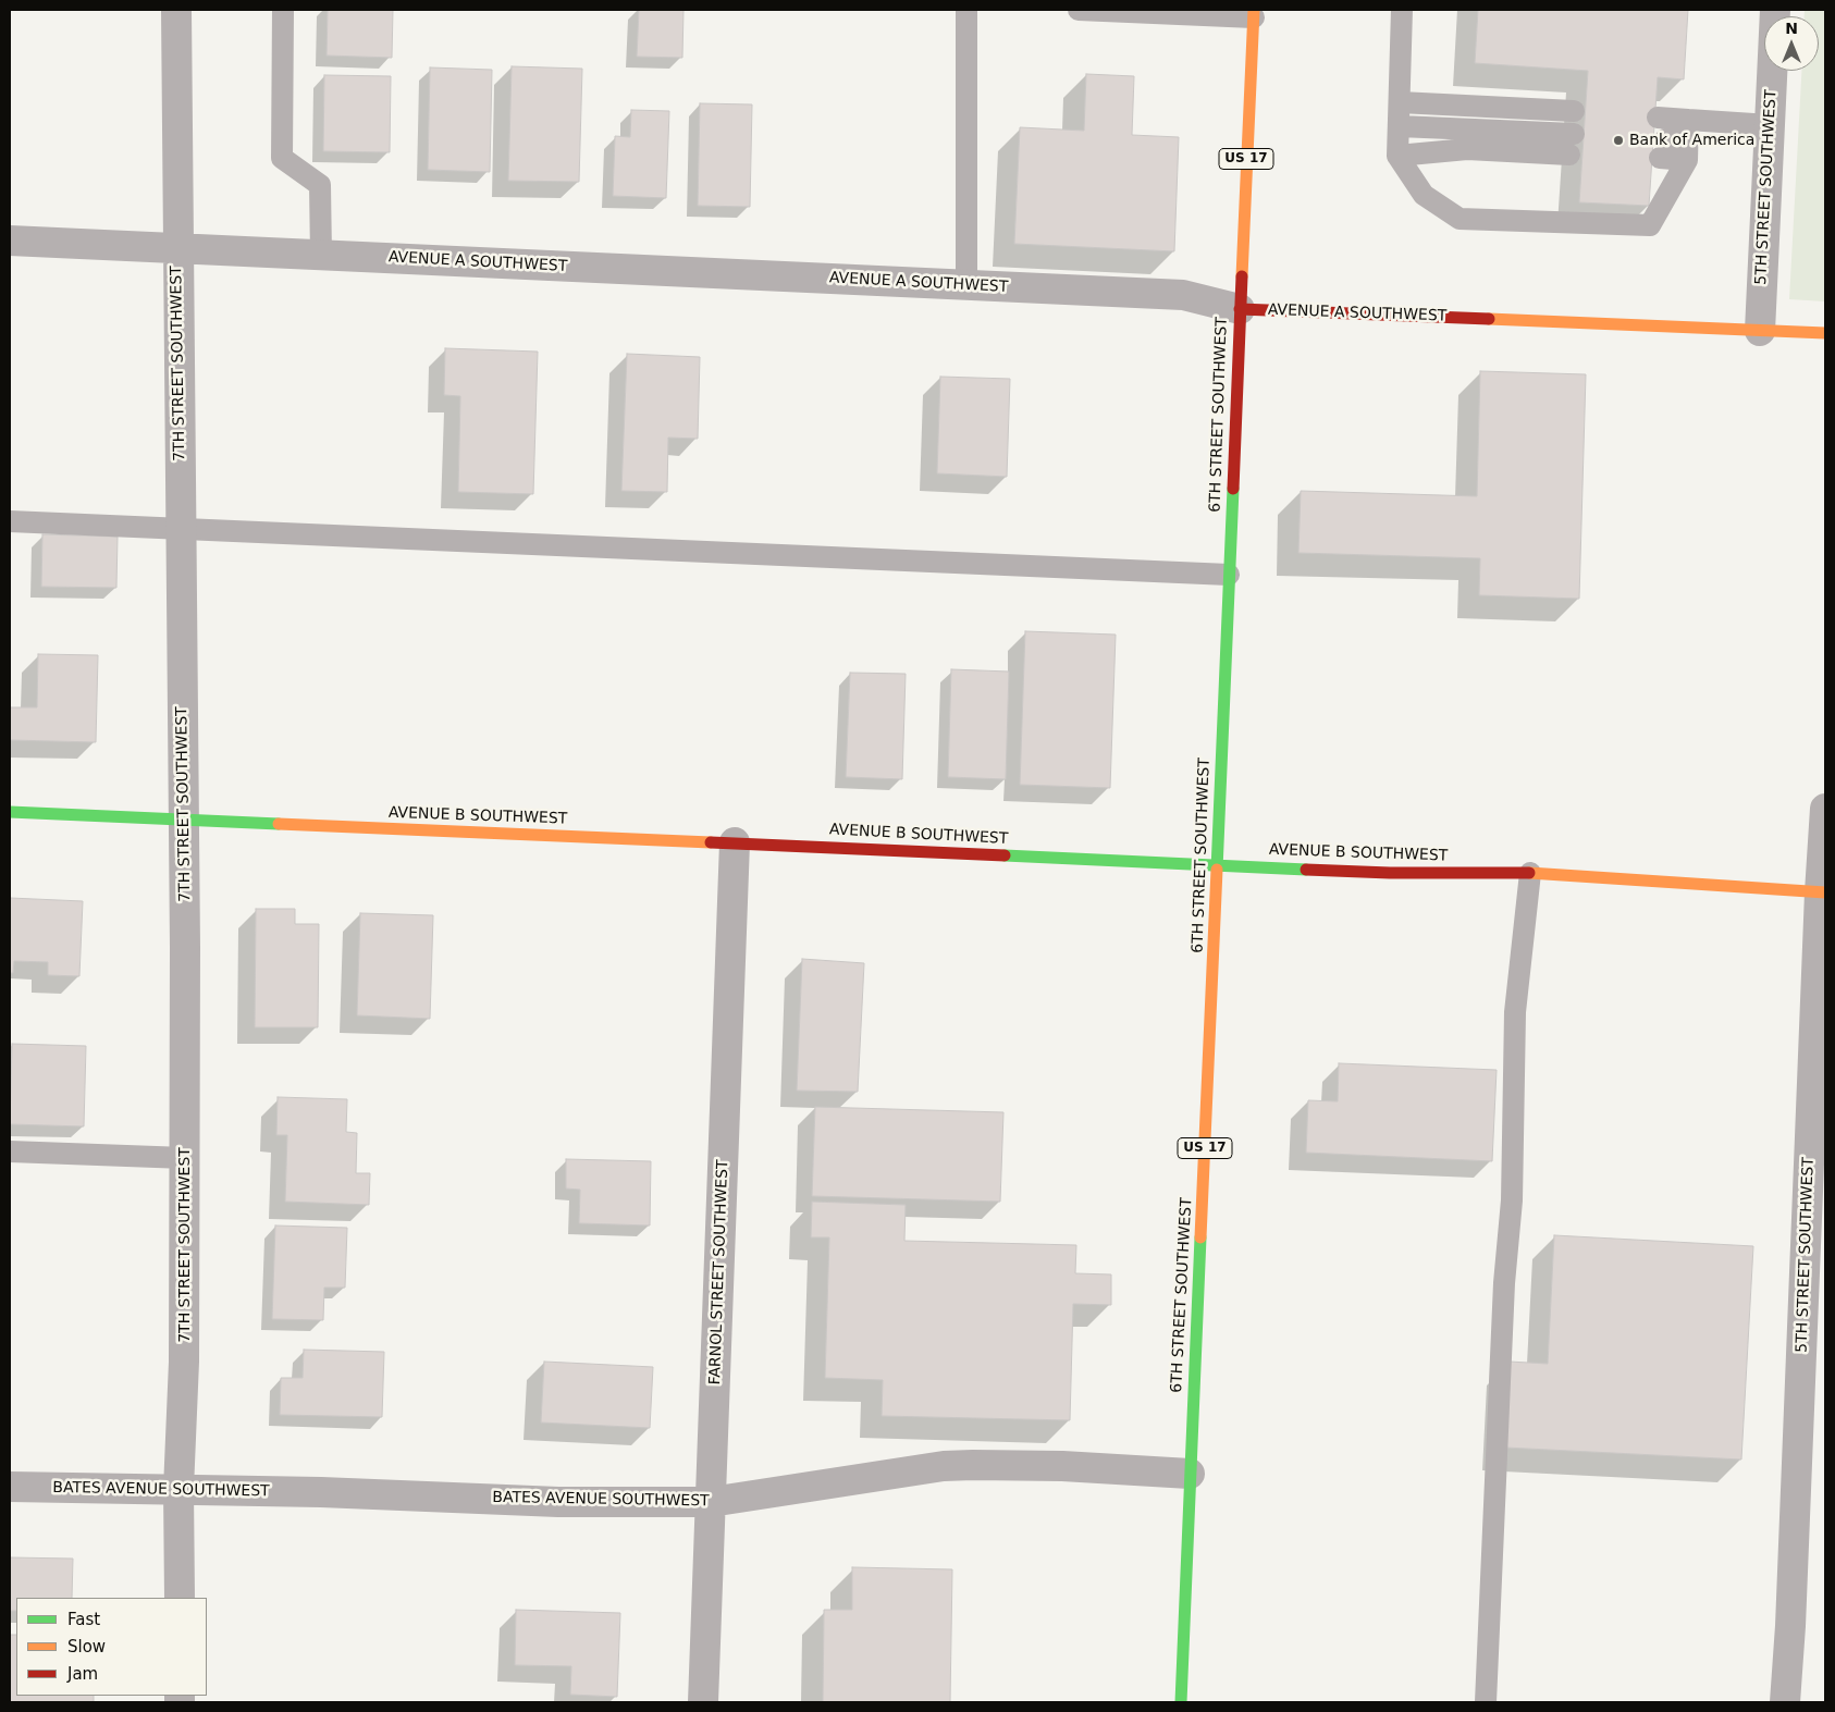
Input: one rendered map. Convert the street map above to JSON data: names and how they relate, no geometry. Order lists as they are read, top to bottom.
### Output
{
  "streets": {
    "main road": [
      "US 17",
      "AVENUE A SOUTHWEST",
      "6TH STREET SOUTHWEST",
      "AVENUE B SOUTHWEST"
    ],
    "street": [
      "5TH STREET SOUTHWEST",
      "7TH STREET SOUTHWEST",
      "FARNOL STREET SOUTHWEST",
      "BATES AVENUE SOUTHWEST"
    ]
  },
  "crossings": [
    ["5TH STREET SOUTHWEST", "AVENUE A SOUTHWEST"],
    ["5TH STREET SOUTHWEST", "AVENUE B SOUTHWEST"],
    ["AVENUE A SOUTHWEST", "7TH STREET SOUTHWEST"],
    ["AVENUE A SOUTHWEST", "6TH STREET SOUTHWEST"],
    ["7TH STREET SOUTHWEST", "AVENUE B SOUTHWEST"],
    ["7TH STREET SOUTHWEST", "BATES AVENUE SOUTHWEST"],
    ["6TH STREET SOUTHWEST", "AVENUE B SOUTHWEST"],
    ["6TH STREET SOUTHWEST", "BATES AVENUE SOUTHWEST"],
    ["AVENUE B SOUTHWEST", "FARNOL STREET SOUTHWEST"],
    ["FARNOL STREET SOUTHWEST", "BATES AVENUE SOUTHWEST"]
  ],
  "places": ["Bank of America"],
  "legend": ["Fast", "Slow", "Jam"],
  "north": "top"
}
